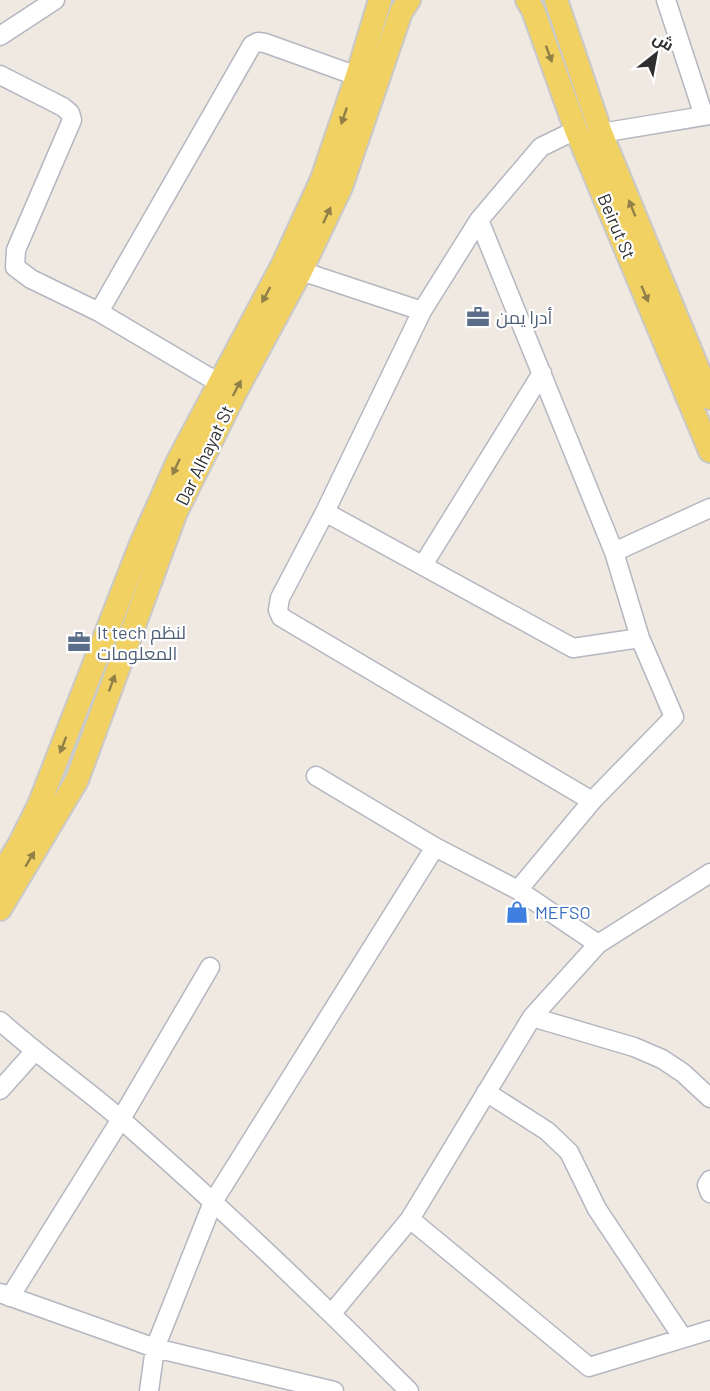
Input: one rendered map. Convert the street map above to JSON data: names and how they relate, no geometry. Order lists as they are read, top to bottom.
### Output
{
  "streets": {
    "main road": ["Beirut St", "Dar Alhayat St"]
  },
  "places": {
    "office": ["أدرا يمن", "It tech لنظم المعلومات"],
    "shop": ["MEFSO"]
  },
  "north": "top right"
}
